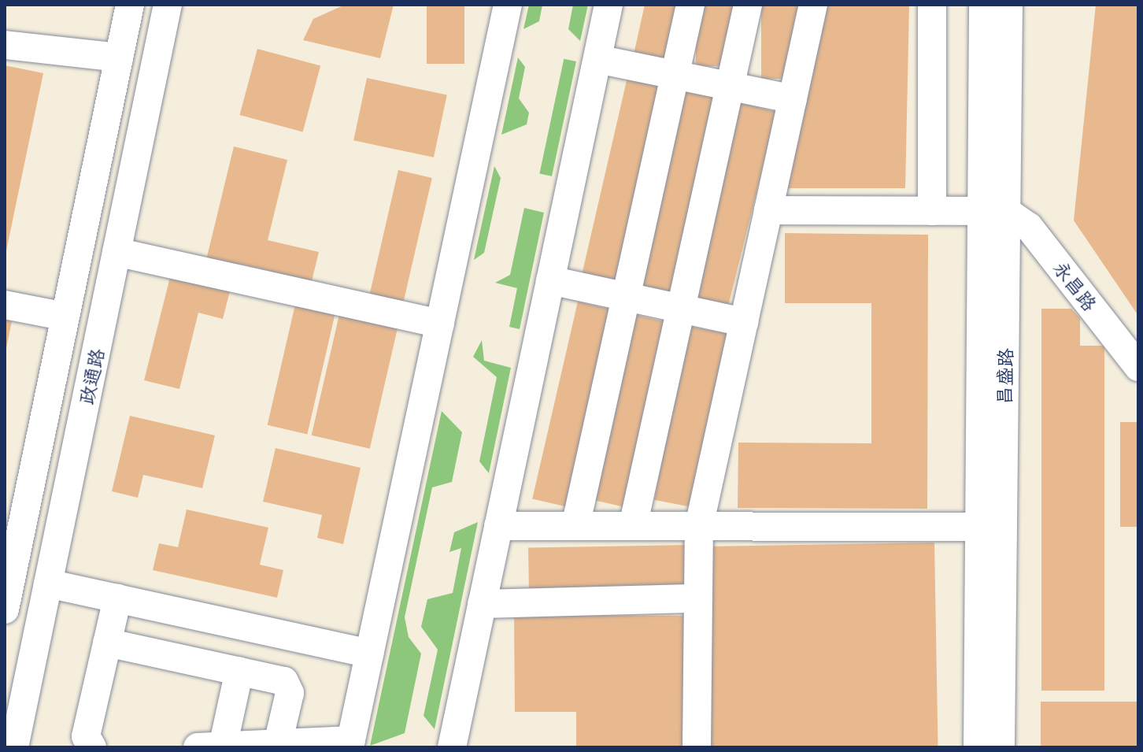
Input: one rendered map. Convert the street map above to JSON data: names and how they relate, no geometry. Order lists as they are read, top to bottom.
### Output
{
  "streets": {
    "street": ["永昌路", "政通路", "昌盛路"]
  },
  "crossings": [
    ["永昌路", "昌盛路"]
  ]
}
